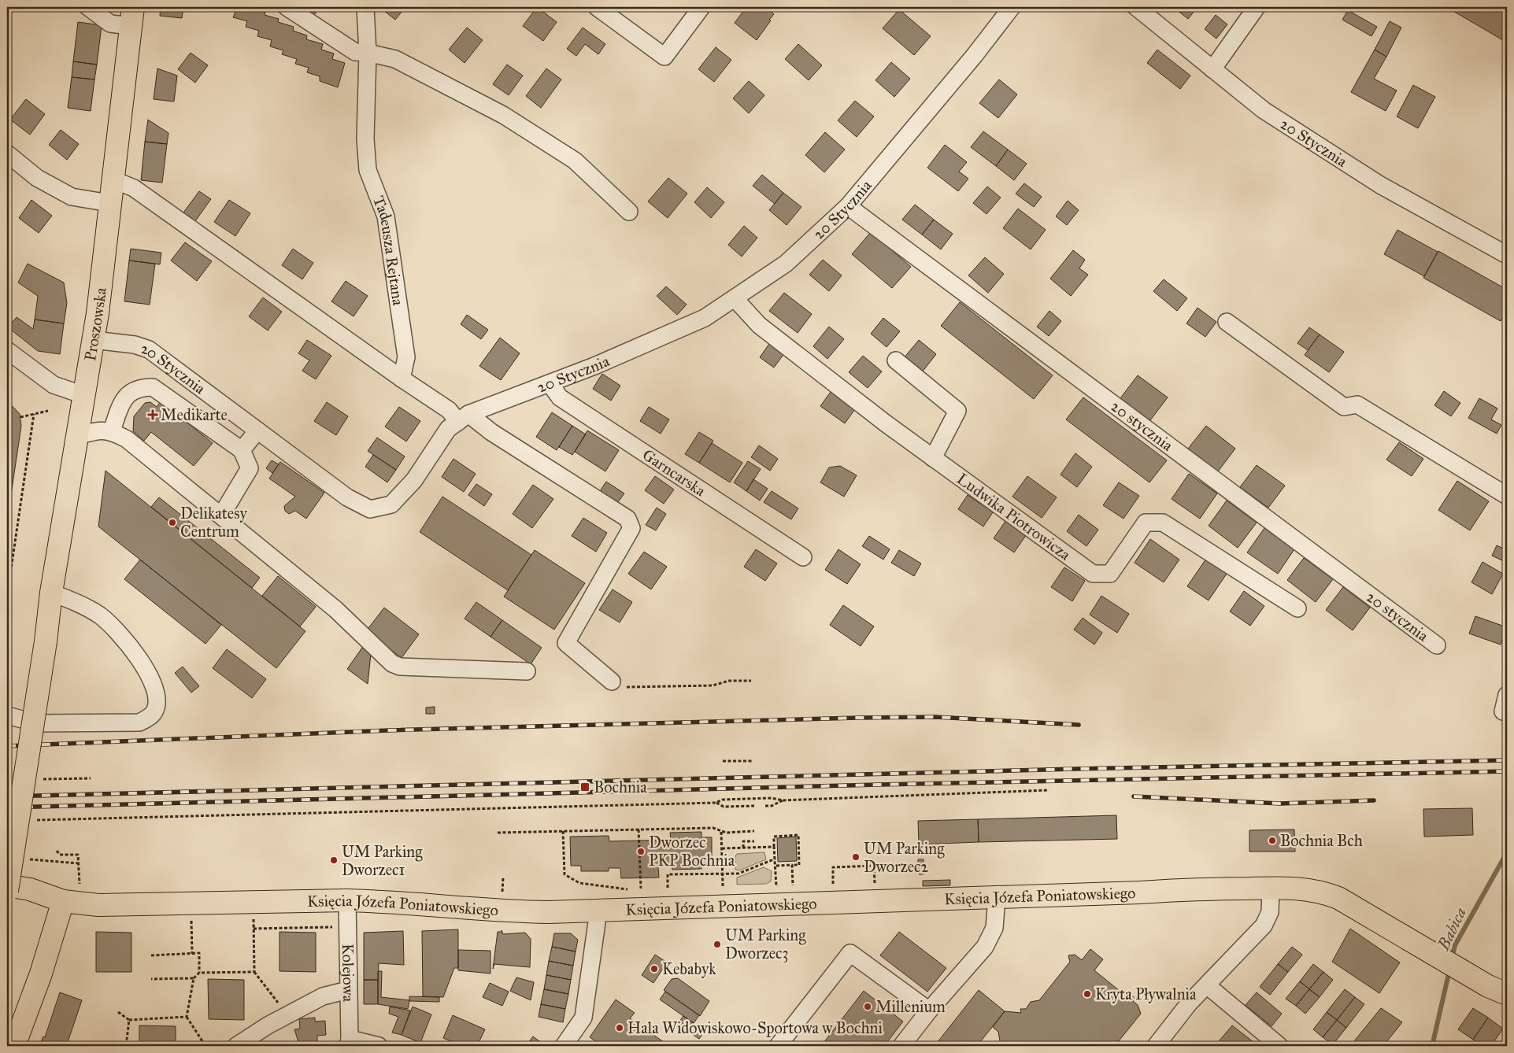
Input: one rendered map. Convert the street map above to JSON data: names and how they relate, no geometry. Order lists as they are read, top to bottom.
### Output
{
  "streets": {
    "main road": ["Proszowska", "Księcia Józefa Poniatowskiego"],
    "street": [
      "20 Stycznia",
      "Tadeusza Rejtana",
      "20 stycznia",
      "Garncarska",
      "Ludwika Piotrowicza",
      "Kolejowa"
    ]
  },
  "crossings": [
    ["20 Stycznia", "Proszowska"],
    ["20 Stycznia", "20 stycznia"],
    ["20 Stycznia", "Garncarska"],
    ["20 Stycznia", "Ludwika Piotrowicza"],
    ["Księcia Józefa Poniatowskiego", "Kolejowa"]
  ],
  "water": ["Babica"],
  "places": {
    "health": ["Medikarte"],
    "other": [
      "Delikatesy Centrum",
      "Bochnia Bch",
      "Dworzec PKP Bochnia",
      "UM Parking Dworzec2",
      "UM Parking Dworzec1",
      "UM Parking Dworzec3",
      "Kebabyk",
      "Kryta Pływalnia",
      "Millenium",
      "Hala Widowiskowo-Sportowa w Bochni"
    ],
    "transit": ["Bochnia"]
  }
}
